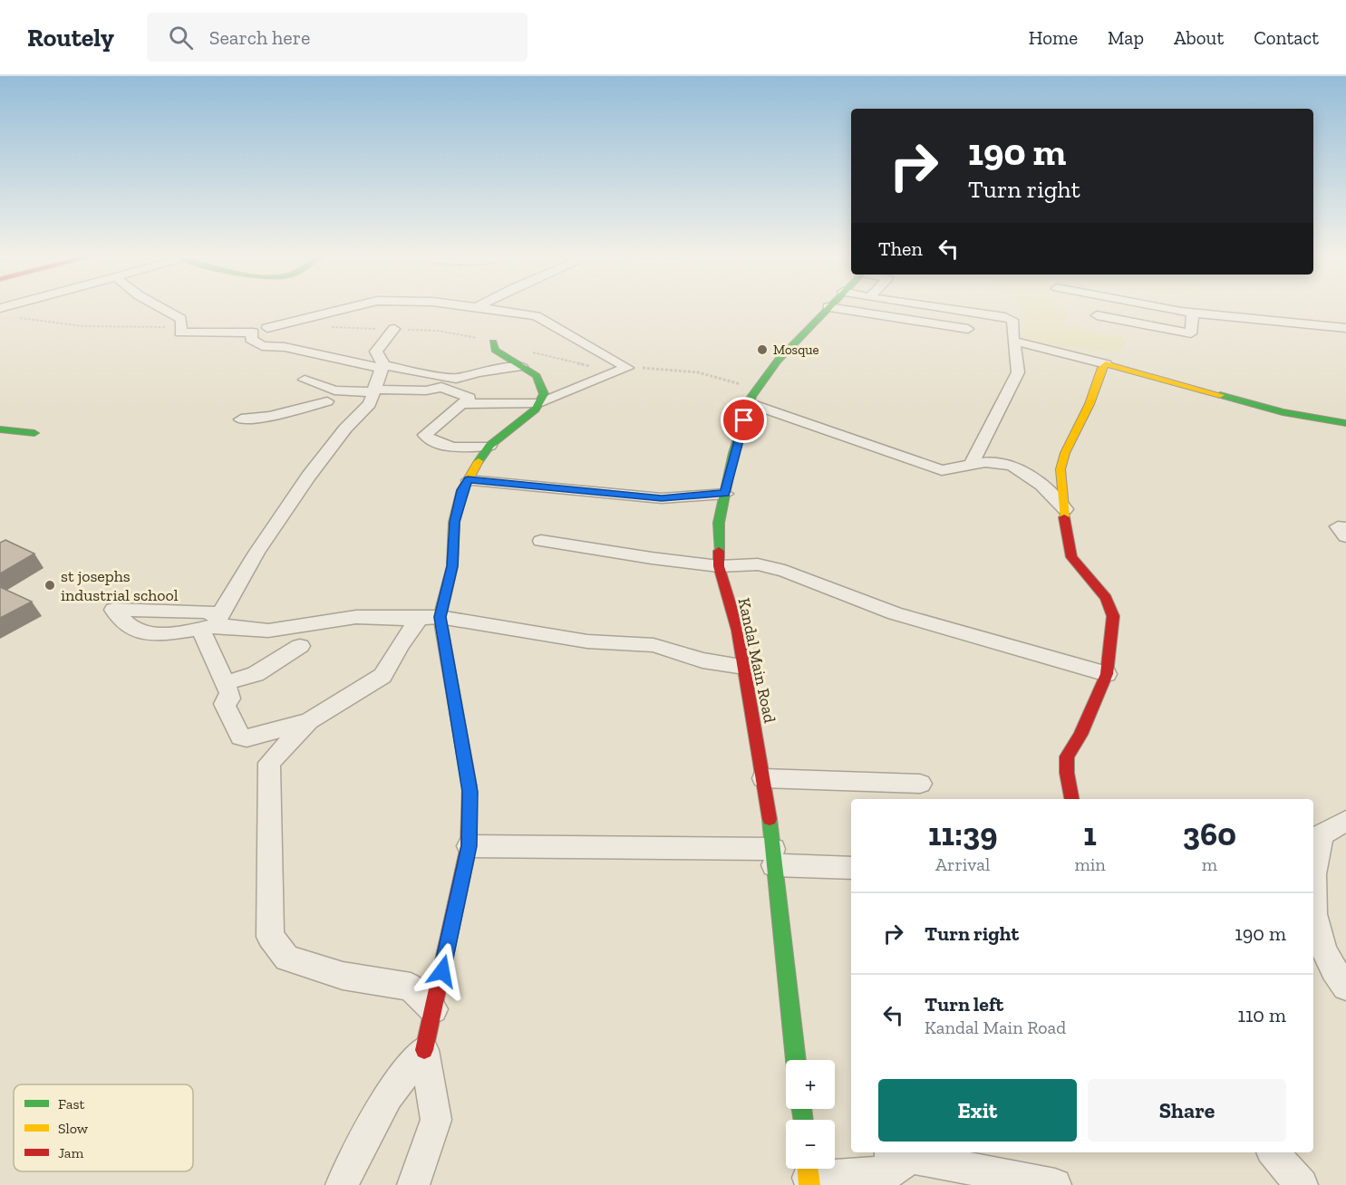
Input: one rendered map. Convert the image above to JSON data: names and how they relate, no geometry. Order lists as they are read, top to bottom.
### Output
{
  "streets": {
    "main road": ["Kandal Main Road"]
  },
  "places": ["Mosque", "st josephs industrial school"],
  "legend": ["Fast", "Slow", "Jam"],
  "page": {
    "header": "Routely",
    "search": "Search here",
    "nav": [
      "Home",
      "Map",
      "About",
      "Contact"
    ],
    "turn": ["190 m", "Turn right"],
    "then": "Then",
    "eta": [
      "11:39",
      "Arrival",
      "1",
      "min",
      "360",
      "m"
    ],
    "list": [
      {
        "name": "Turn right",
        "value": "190 m"
      },
      {
        "name": "Turn left",
        "note": "Kandal Main Road",
        "value": "110 m"
      }
    ],
    "map_buttons": ["+", "−"],
    "buttons": ["Exit", "Share"]
  }
}
